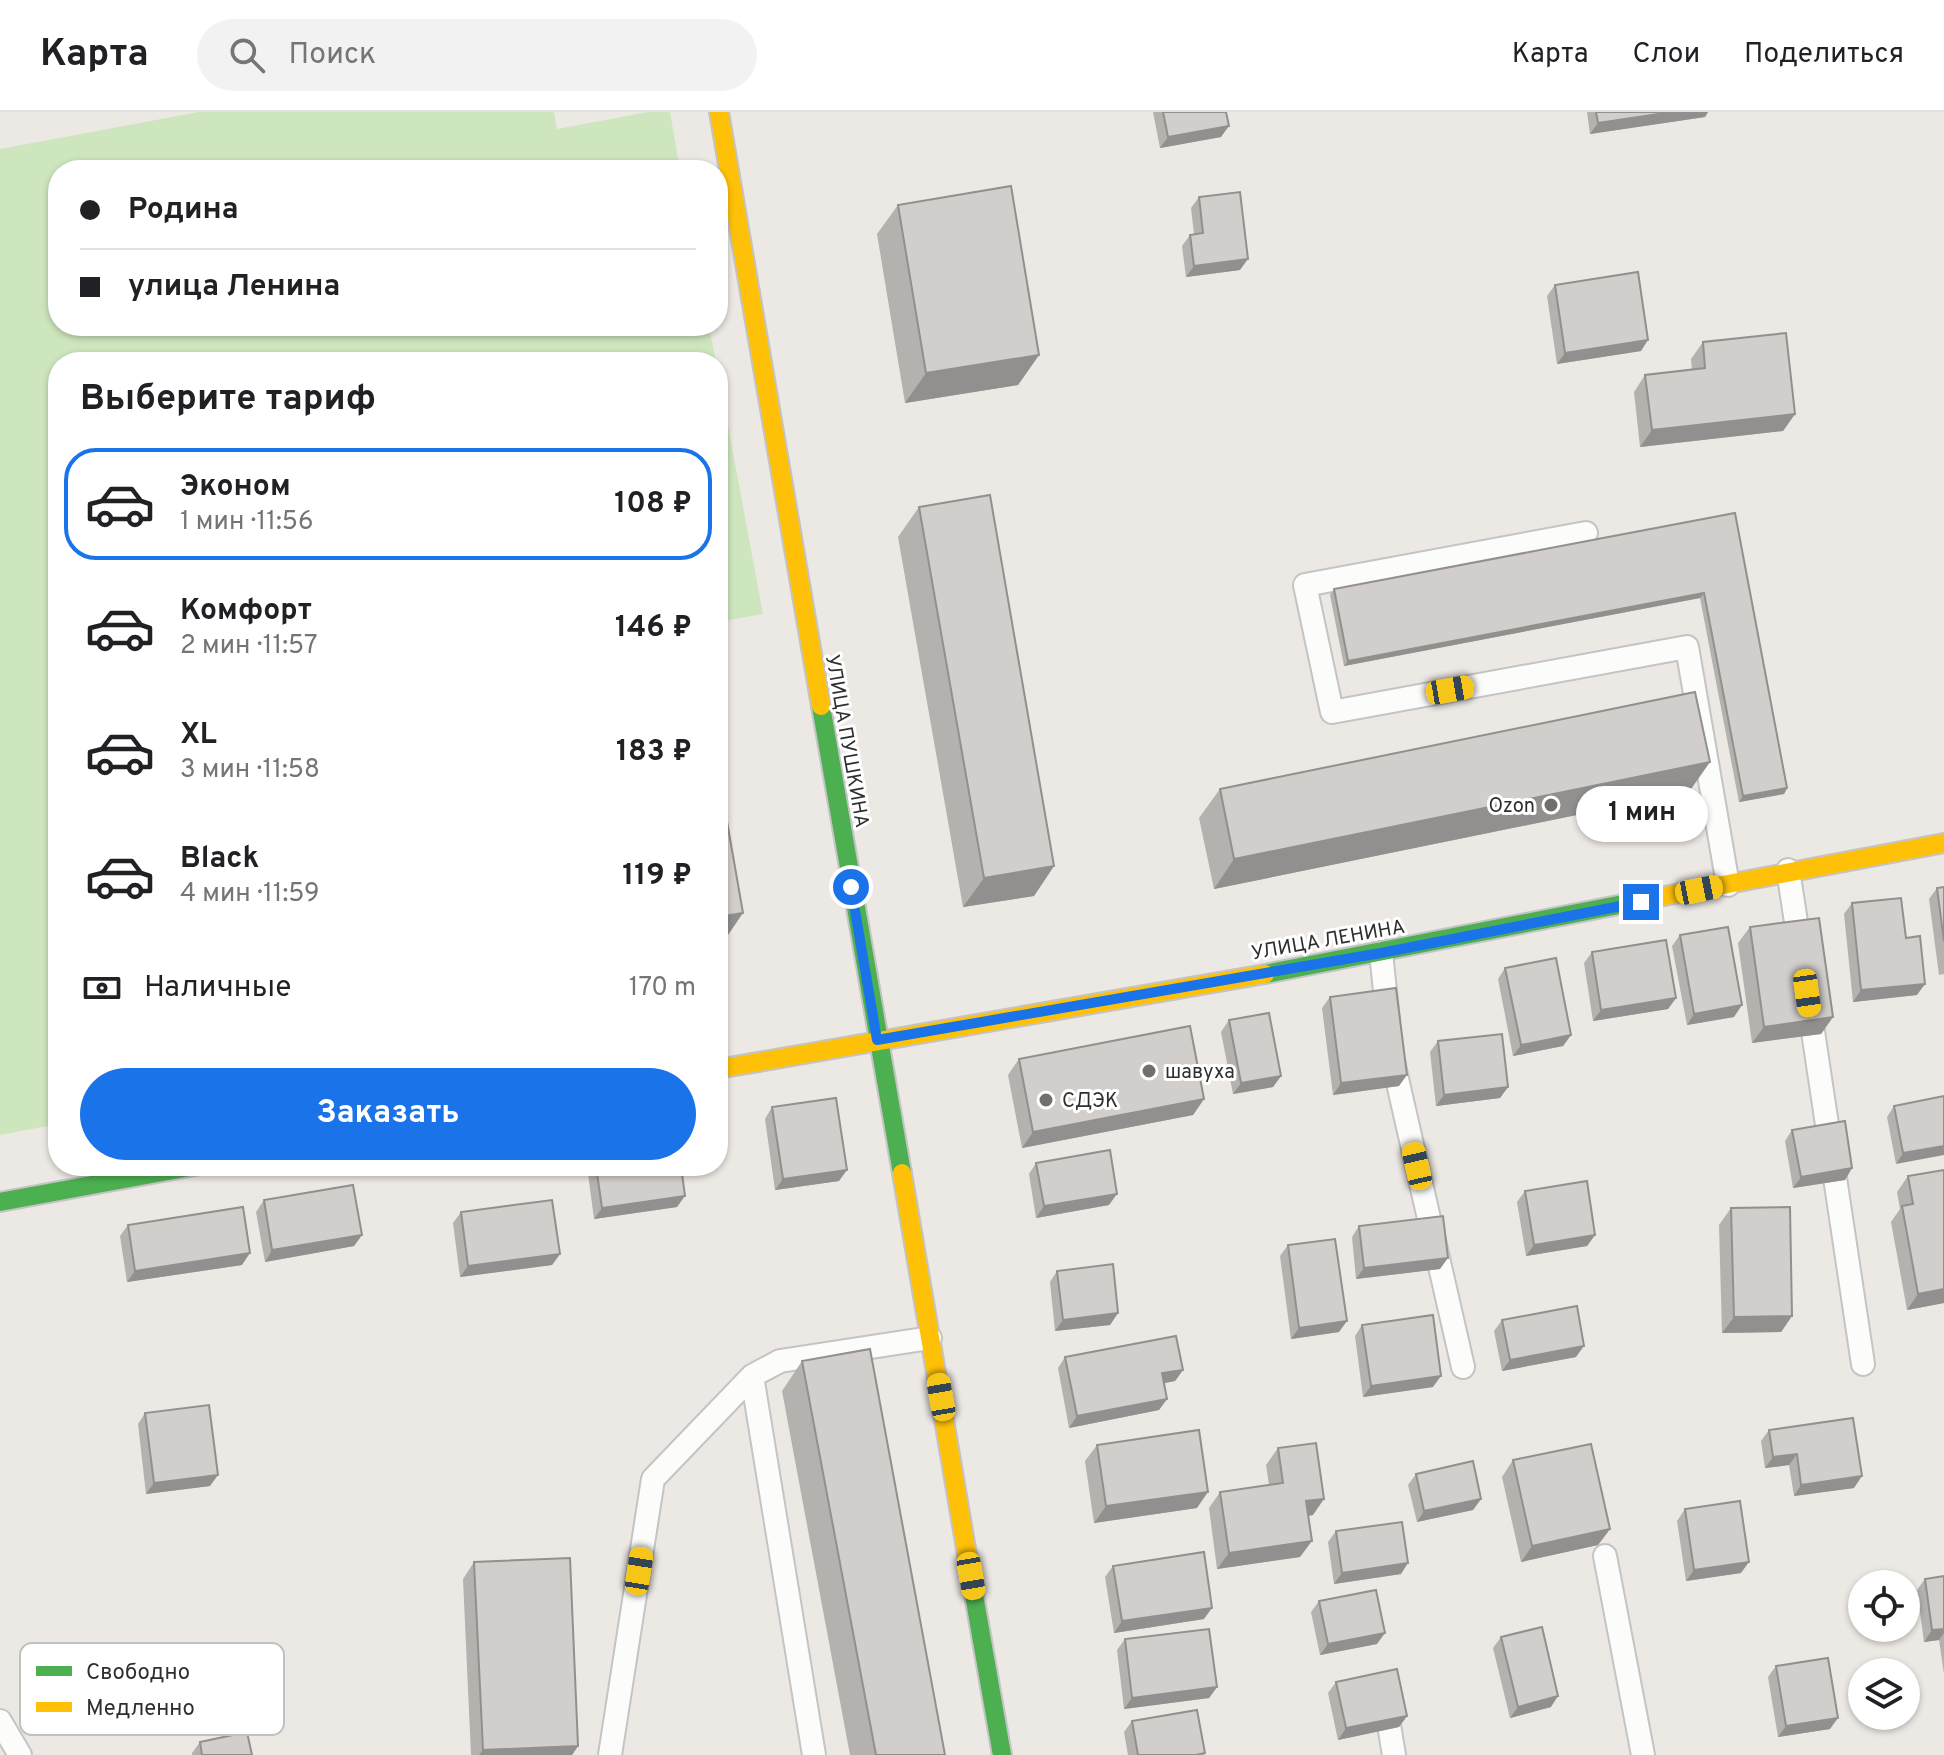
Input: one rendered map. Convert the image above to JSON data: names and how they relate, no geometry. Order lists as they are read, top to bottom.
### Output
{
  "streets": {
    "street": ["УЛИЦА ПУШКИНА", "УЛИЦА ЛЕНИНА"]
  },
  "crossings": [
    ["УЛИЦА ПУШКИНА", "УЛИЦА ЛЕНИНА"]
  ],
  "places": ["Ozon", "шавуха", "СДЭК"],
  "legend": ["Свободно", "Медленно"],
  "page": {
    "header": "Карта",
    "search": "Поиск",
    "nav": ["Карта", "Слои", "Поделиться"],
    "banner": ["Родина", "улица Ленина"],
    "heading": "Выберите тариф",
    "list": [
      {
        "name": "Эконом",
        "note": "1 мин · 11:56",
        "value": "108 ₽"
      },
      {
        "name": "Комфорт",
        "note": "2 мин · 11:57",
        "value": "146 ₽"
      },
      {
        "name": "XL",
        "note": "3 мин · 11:58",
        "value": "183 ₽"
      },
      {
        "name": "Black",
        "note": "4 мин · 11:59",
        "value": "119 ₽"
      }
    ],
    "bubble": "1 мин",
    "pay": ["Наличные", "170 m"],
    "buttons": "Заказать"
  }
}
